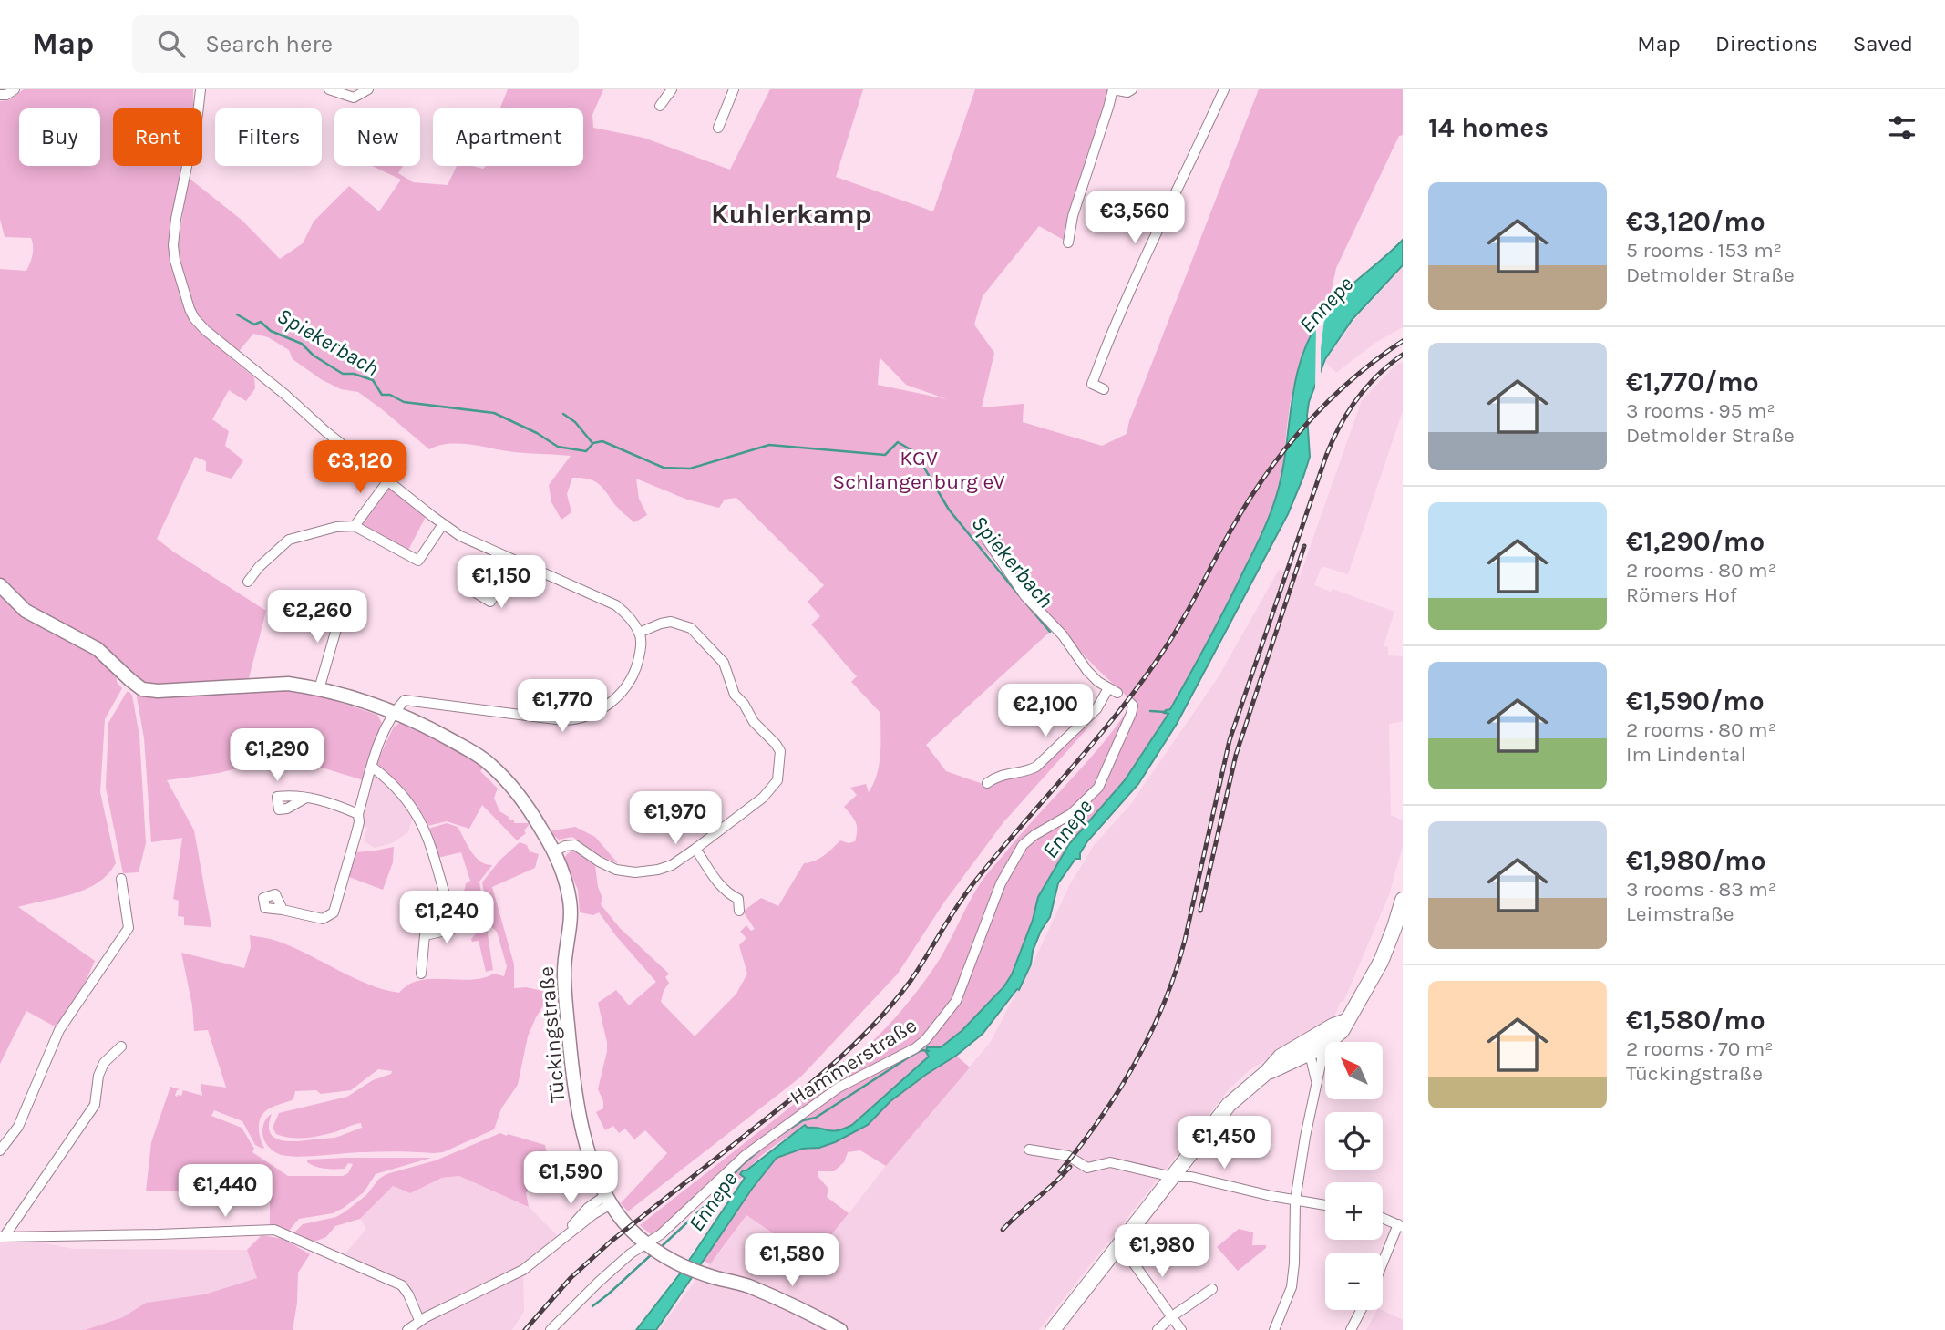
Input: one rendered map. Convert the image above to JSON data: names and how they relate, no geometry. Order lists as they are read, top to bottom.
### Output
{
  "streets": {
    "street": ["Tückingstraße", "Hammerstraße"]
  },
  "crossings": [
    ["Tückingstraße", "Hammerstraße"]
  ],
  "districts": ["Kuhlerkamp"],
  "water": ["Ennepe", "Spiekerbach"],
  "parks": ["KGV Schlangenburg eV"],
  "north": "top left",
  "page": {
    "header": "Map",
    "search": "Search here",
    "nav": ["Map", "Directions", "Saved"],
    "heading": "14 homes",
    "chip": [
      "Buy",
      "Rent",
      "Filters",
      "New",
      "Apartment"
    ],
    "list": [
      {
        "name": "€3,120/mo",
        "note": "5 rooms · 153 m² · Detmolder Straße"
      },
      {
        "name": "€1,770/mo",
        "note": "3 rooms · 95 m² · Detmolder Straße"
      },
      {
        "name": "€1,290/mo",
        "note": "2 rooms · 80 m² · Römers Hof"
      },
      {
        "name": "€1,590/mo",
        "note": "2 rooms · 80 m² · Im Lindental"
      },
      {
        "name": "€1,980/mo",
        "note": "3 rooms · 83 m² · Leimstraße"
      },
      {
        "name": "€1,580/mo",
        "note": "2 rooms · 70 m² · Tückingstraße"
      }
    ],
    "price": [
      "€3,560",
      "€3,120",
      "€1,150",
      "€2,260",
      "€1,770",
      "€2,100",
      "€1,290",
      "€1,970",
      "€1,240",
      "€1,450",
      "€1,590",
      "€1,440",
      "€1,980",
      "€1,580"
    ],
    "map_buttons": ["+", "−"]
  }
}
